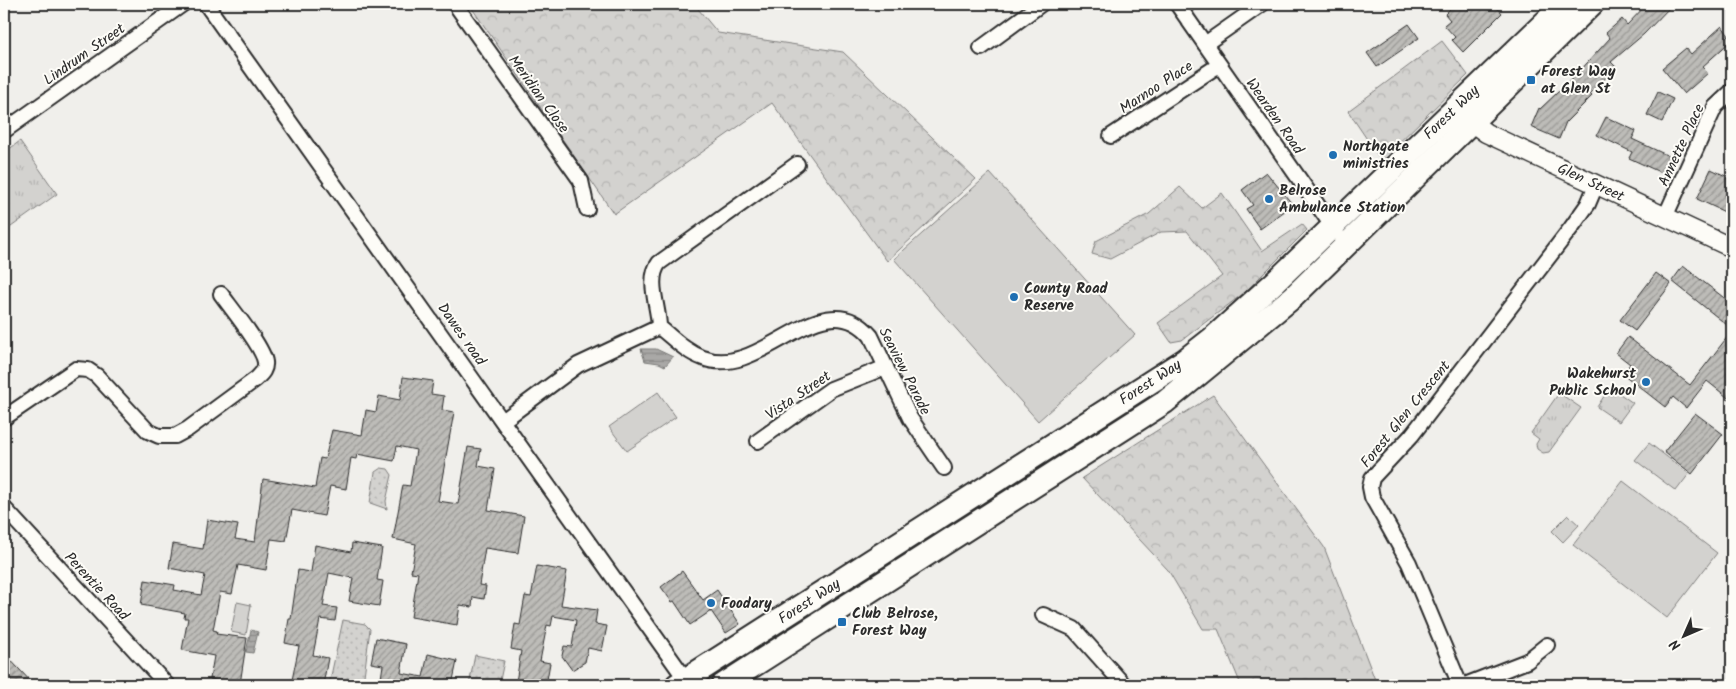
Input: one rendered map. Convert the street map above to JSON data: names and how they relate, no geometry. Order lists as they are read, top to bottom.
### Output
{
  "streets": {
    "main road": ["Forest Way"],
    "street": [
      "Lindrum Street",
      "Marnoo Place",
      "Meridian Close",
      "Wearden Road",
      "Annette Place",
      "Glen Street",
      "Dawes road",
      "Seaview Parade",
      "Vista Street",
      "Forest Glen Crescent",
      "Perentie Road"
    ]
  },
  "crossings": [
    ["Marnoo Place", "Wearden Road"],
    ["Forest Way", "Wearden Road"],
    ["Forest Way", "Glen Street"],
    ["Forest Way", "Dawes road"],
    ["Annette Place", "Glen Street"],
    ["Glen Street", "Forest Glen Crescent"],
    ["Seaview Parade", "Vista Street"]
  ],
  "places": {
    "transit": ["Forest Way at Glen St", "Club Belrose, Forest Way"],
    "other": [
      "Northgate ministries",
      "Belrose Ambulance Station",
      "County Road Reserve",
      "Wakehurst Public School",
      "Foodary"
    ]
  },
  "north": "bottom left"
}
